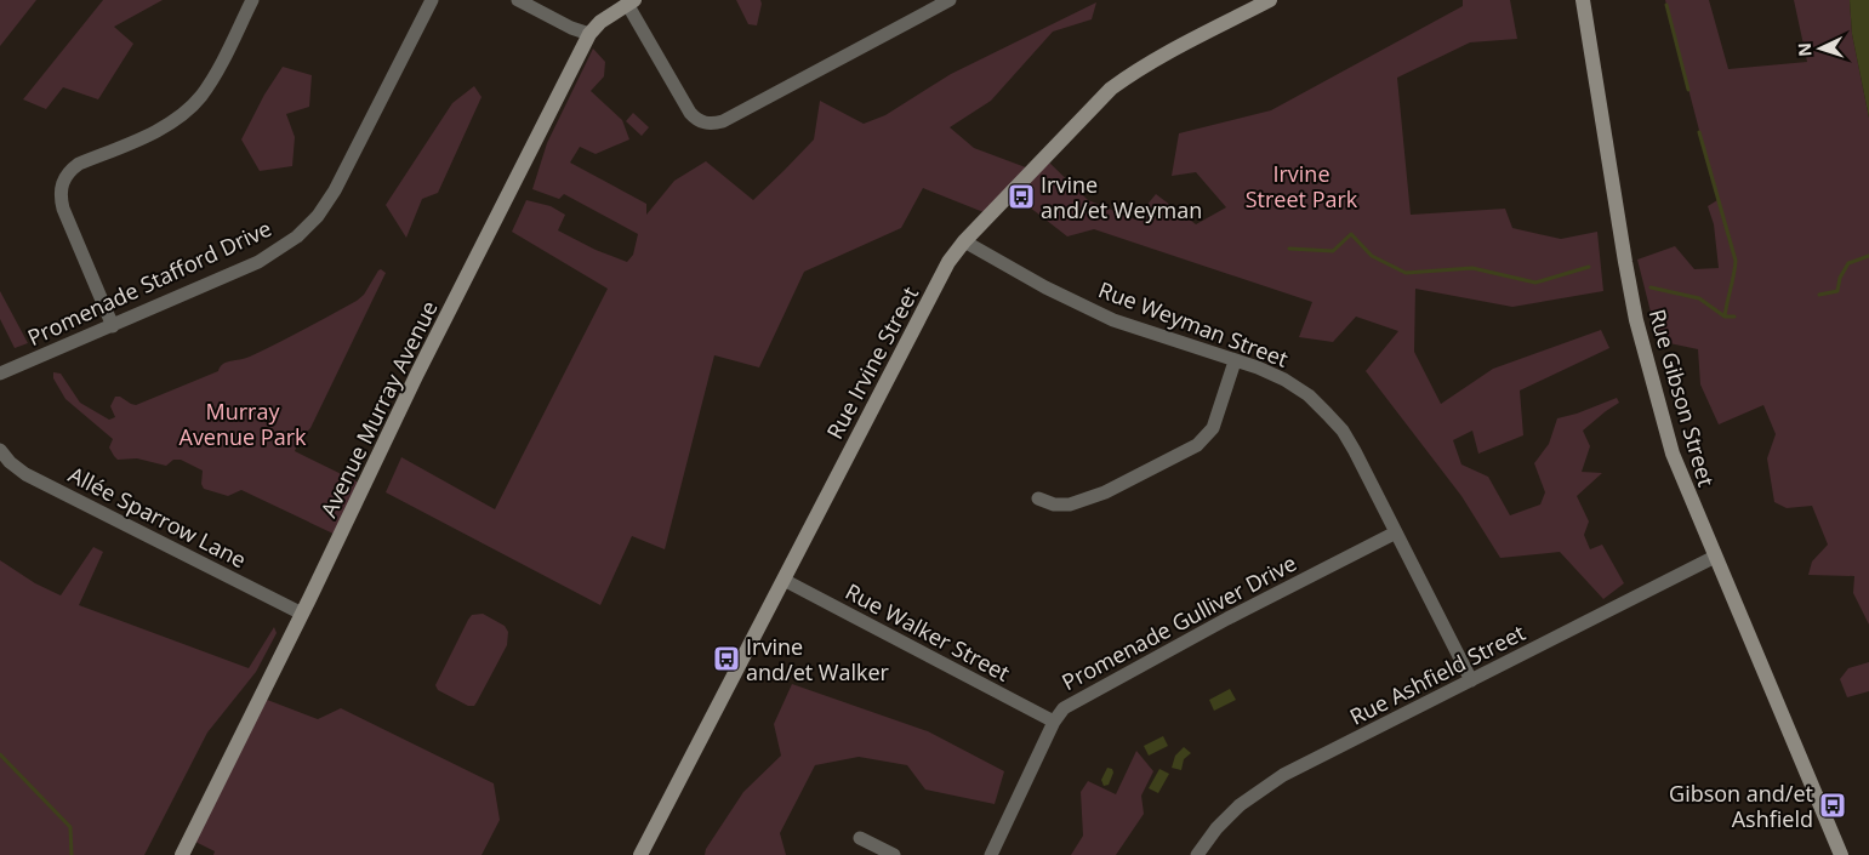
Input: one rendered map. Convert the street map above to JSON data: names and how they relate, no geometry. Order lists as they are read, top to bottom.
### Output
{
  "streets": {
    "street": [
      "Promenade Stafford Drive",
      "Rue Weyman Street",
      "Rue Irvine Street",
      "Rue Gibson Street",
      "Avenue Murray Avenue",
      "Allée Sparrow Lane",
      "Promenade Gulliver Drive",
      "Rue Walker Street",
      "Rue Ashfield Street"
    ]
  },
  "crossings": [
    ["Rue Weyman Street", "Rue Irvine Street"],
    ["Rue Weyman Street", "Promenade Gulliver Drive"],
    ["Rue Weyman Street", "Rue Ashfield Street"],
    ["Rue Irvine Street", "Rue Walker Street"],
    ["Rue Gibson Street", "Rue Ashfield Street"],
    ["Avenue Murray Avenue", "Allée Sparrow Lane"],
    ["Promenade Gulliver Drive", "Rue Walker Street"]
  ],
  "parks": ["Irvine Street Park", "Murray Avenue Park"],
  "places": {
    "bus stop": ["Irvine and/et Weyman", "Irvine and/et Walker", "Gibson and/et Ashfield"]
  },
  "north": "left"
}
